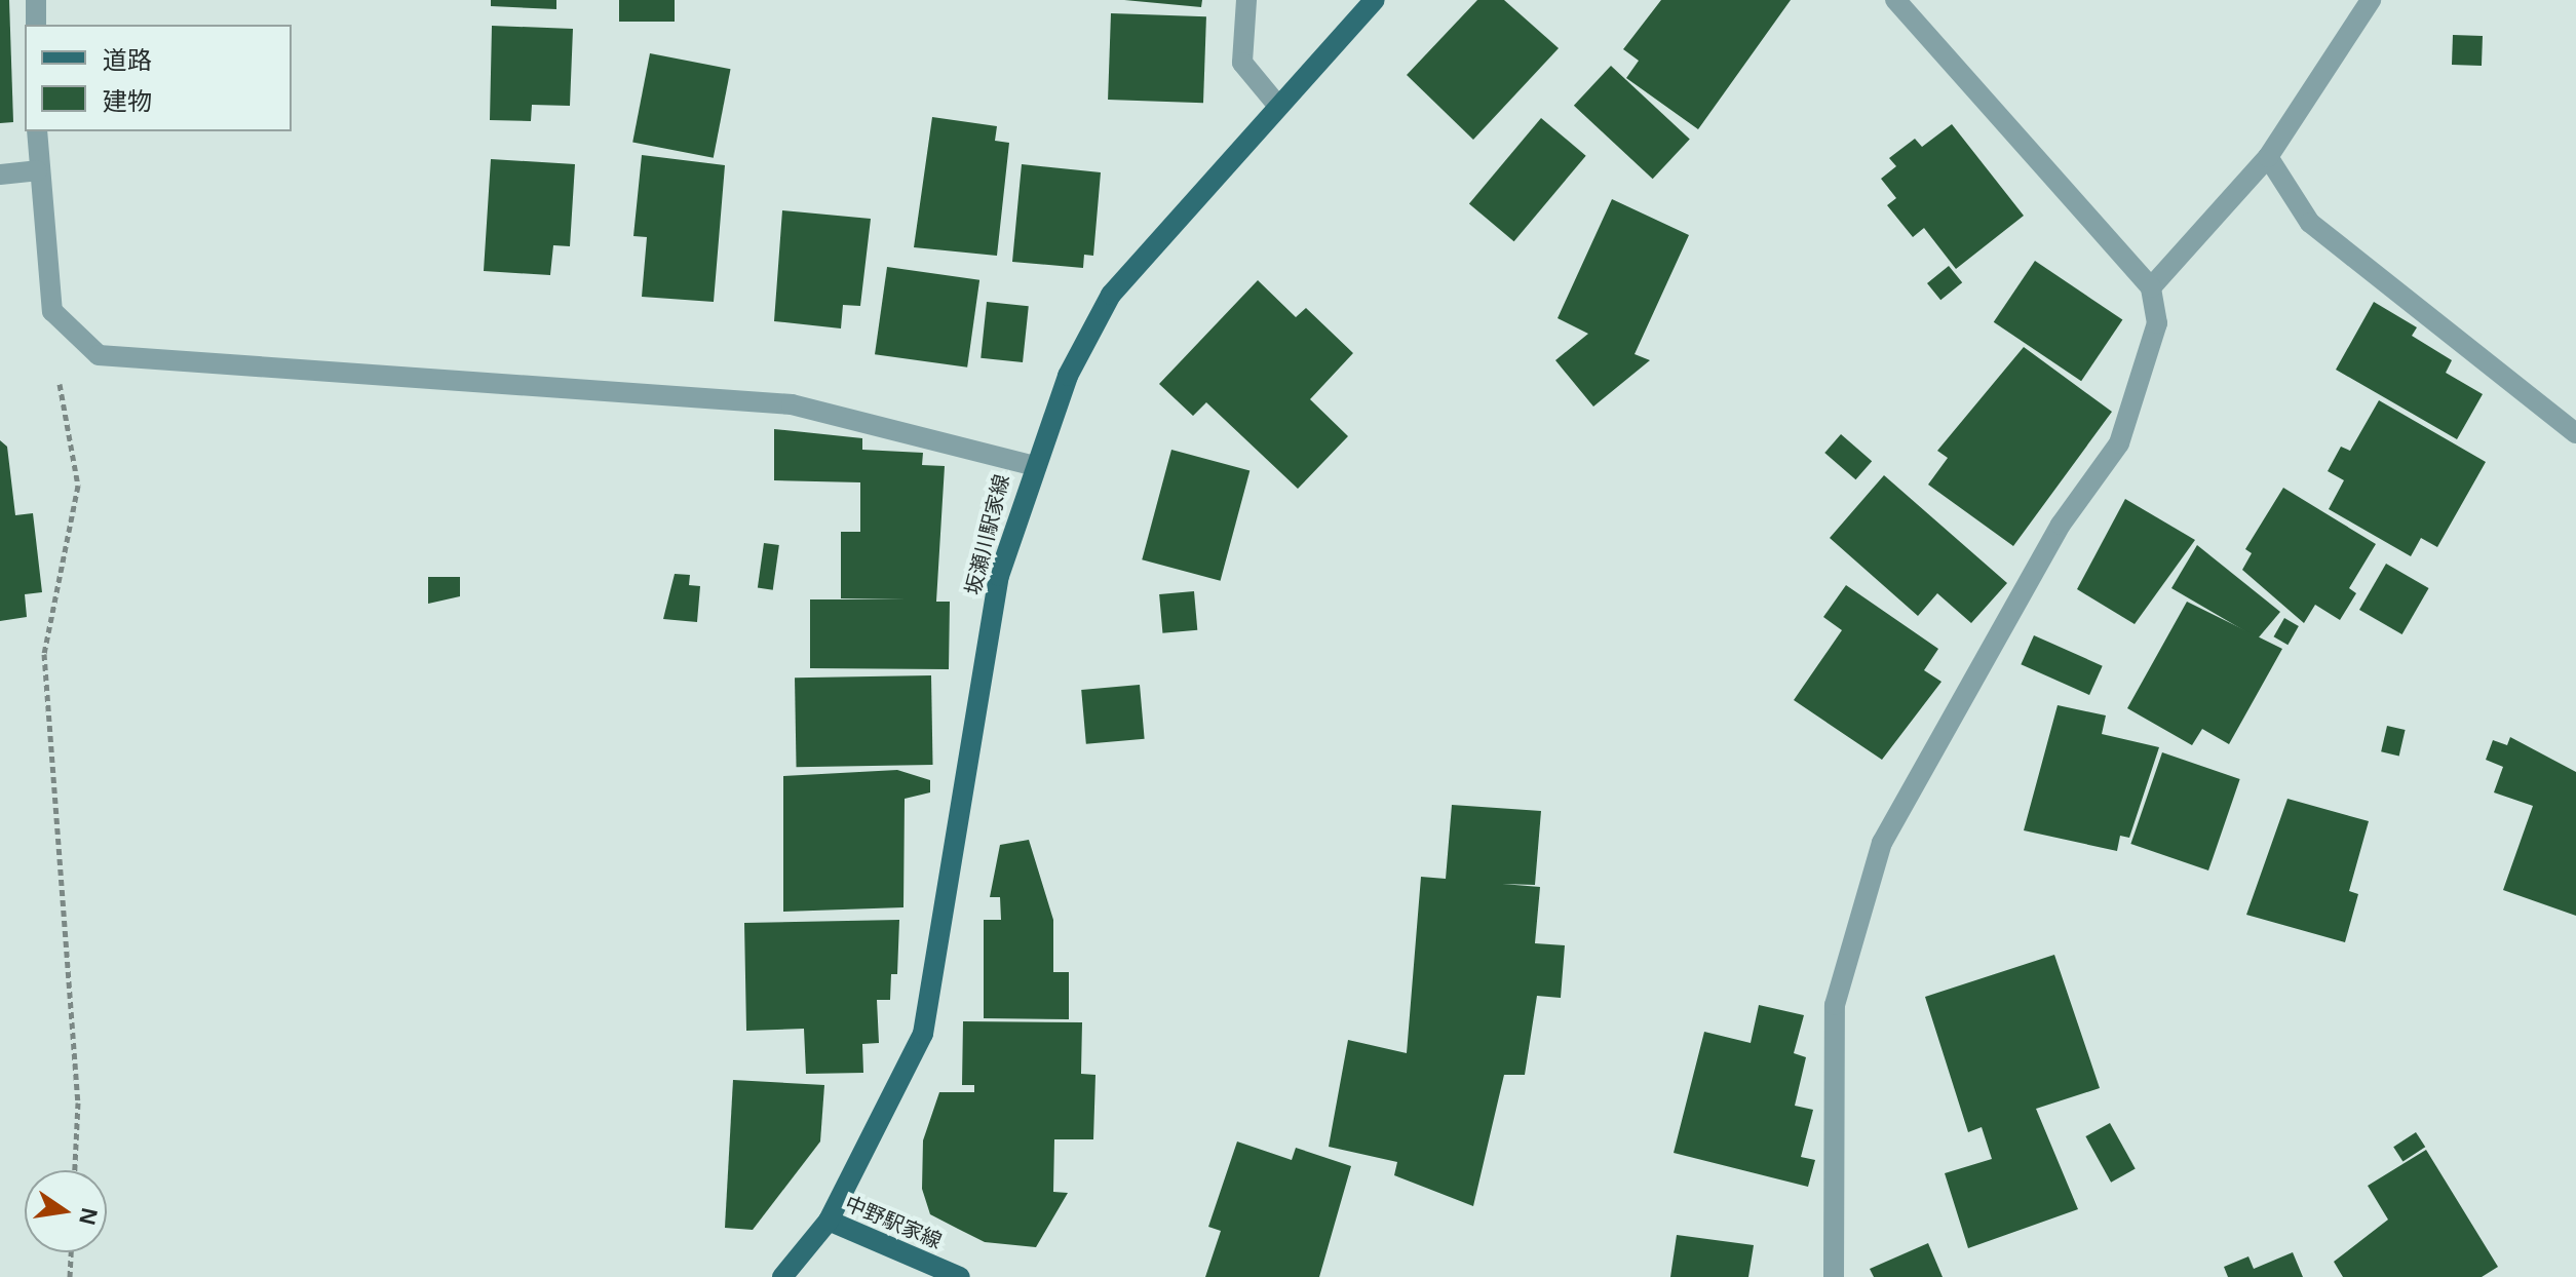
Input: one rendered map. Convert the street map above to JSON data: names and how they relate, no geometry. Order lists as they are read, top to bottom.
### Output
{
  "streets": {
    "main road": ["坂瀬川駅家線", "中野駅家線"]
  },
  "crossings": [
    ["坂瀬川駅家線", "中野駅家線"]
  ],
  "legend": ["道路", "建物"],
  "north": "right"
}
